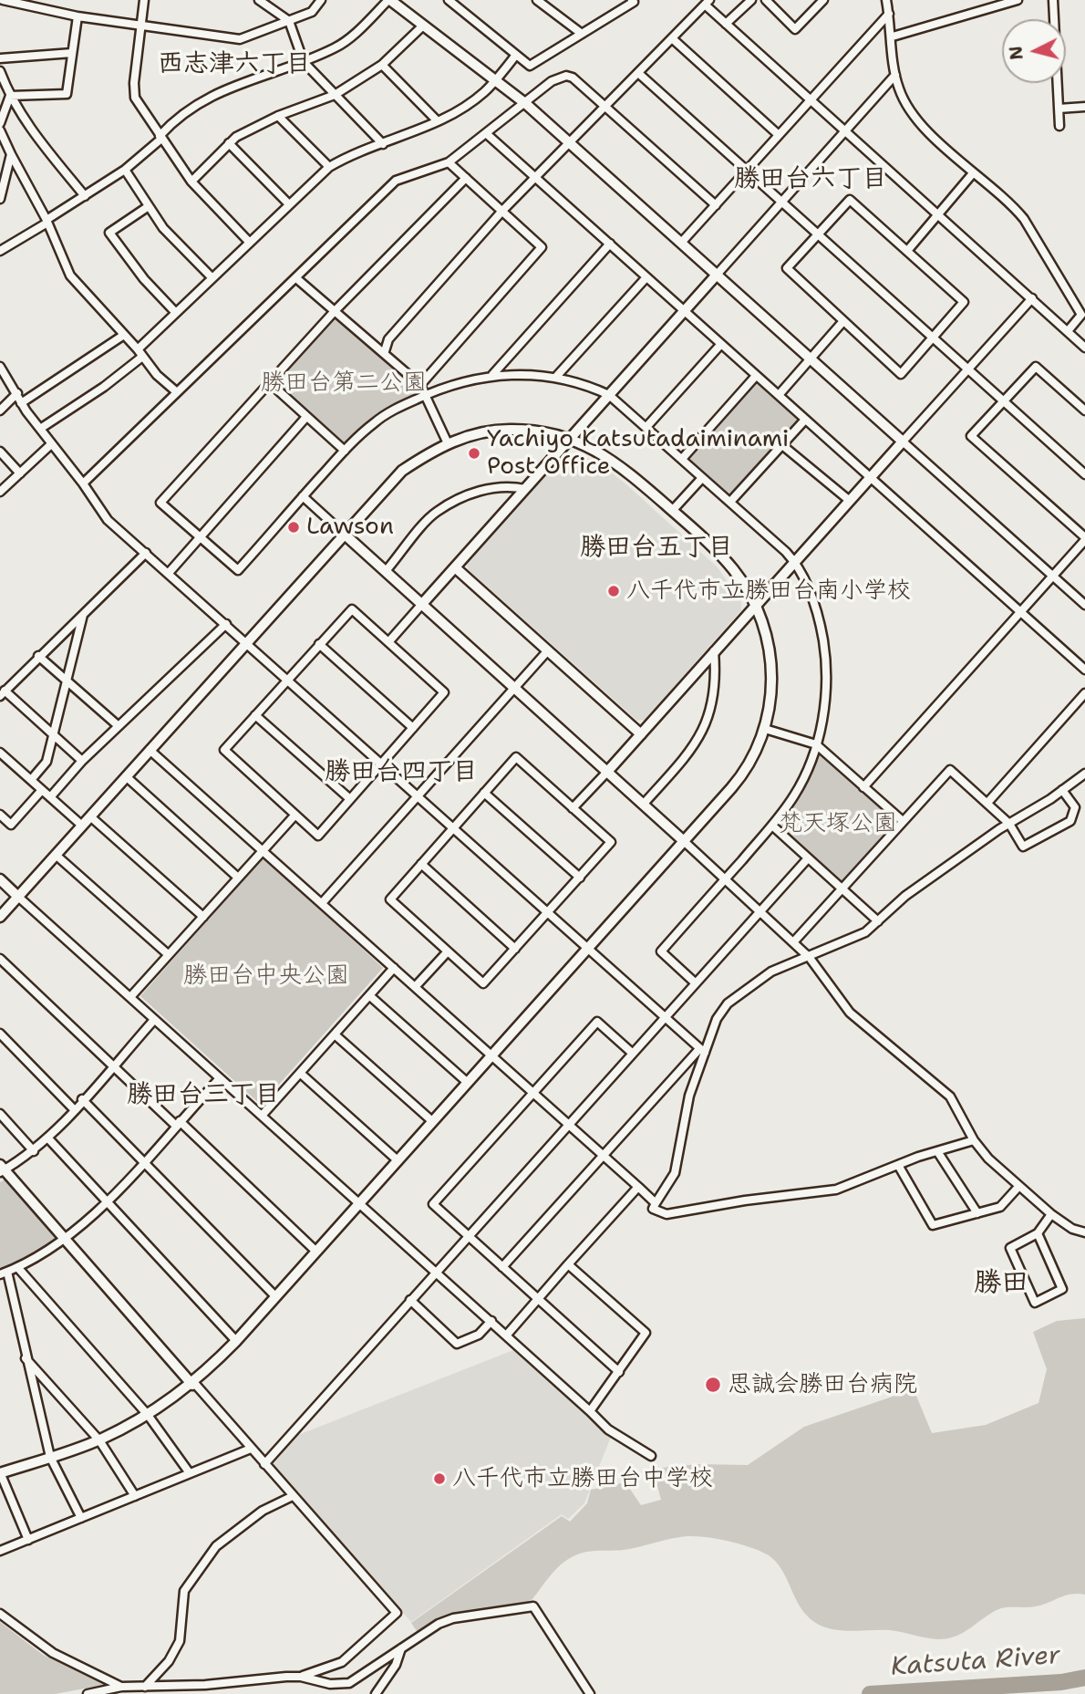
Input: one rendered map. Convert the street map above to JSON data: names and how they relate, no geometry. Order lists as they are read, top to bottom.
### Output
{
  "districts": [
    "西志津六丁目",
    "勝田台六丁目",
    "勝田台五丁目",
    "勝田台四丁目",
    "勝田台三丁目",
    "勝田"
  ],
  "water": ["Katsuta River"],
  "parks": ["勝田台第二公園", "梵天塚公園", "勝田台中央公園"],
  "places": [
    "Yachiyo Katsutadaiminami Post Office",
    "Lawson",
    "八千代市立勝田台南小学校",
    "思誠会勝田台病院",
    "八千代市立勝田台中学校"
  ],
  "north": "left"
}
